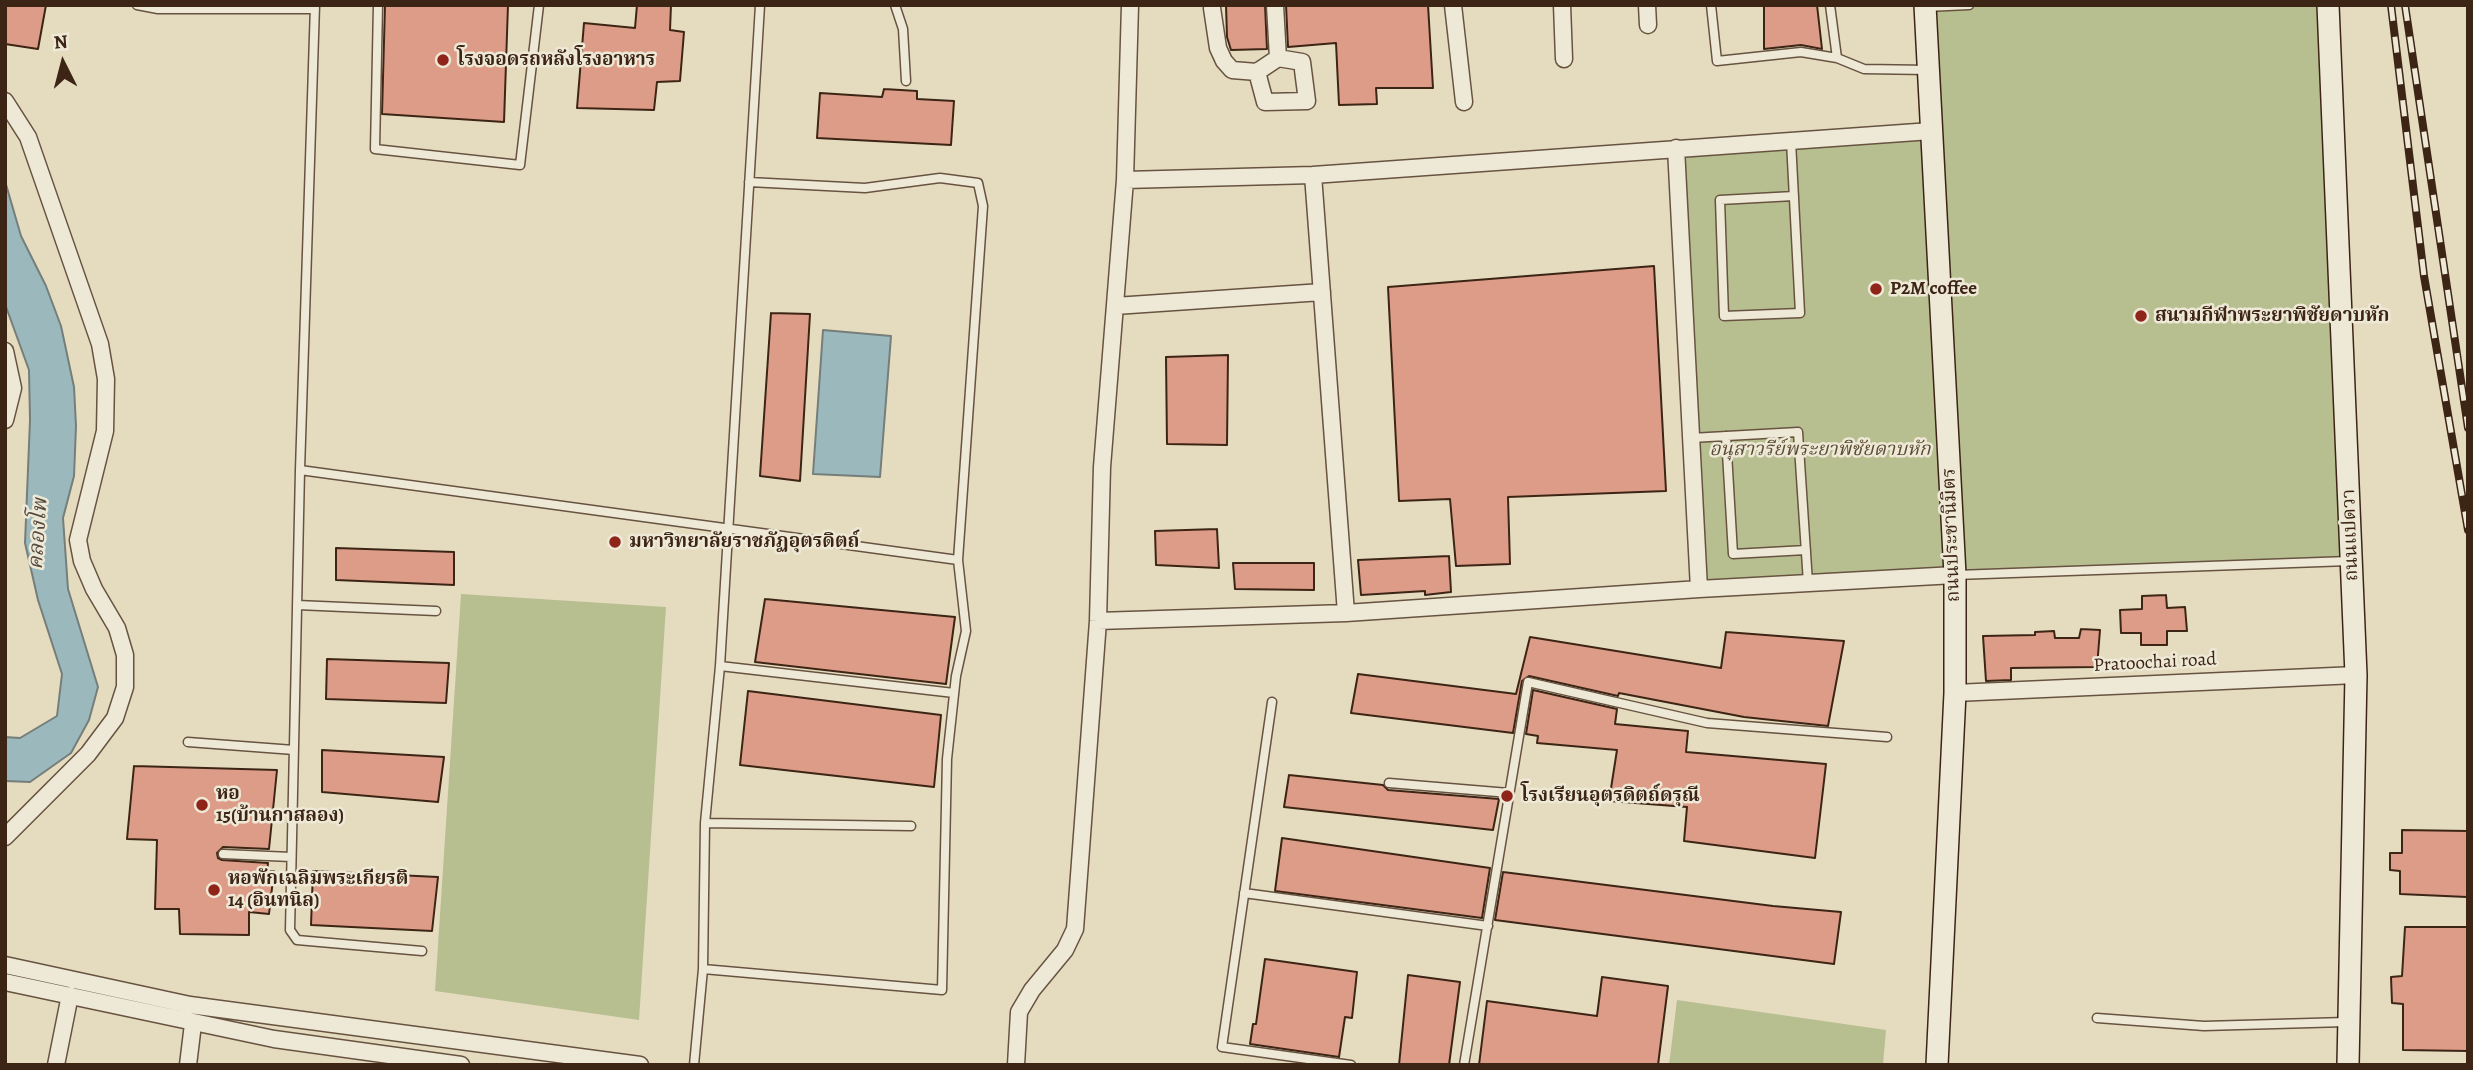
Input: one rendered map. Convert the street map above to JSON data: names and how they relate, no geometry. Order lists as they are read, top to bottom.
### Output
{
  "streets": {
    "main road": ["ถนนประชานิมิตร", "ถนนแปดวา"],
    "street": ["Pratoochai road"]
  },
  "crossings": [
    ["ถนนประชานิมิตร", "Pratoochai road"],
    ["ถนนแปดวา", "Pratoochai road"]
  ],
  "water": ["คลองโพ"],
  "parks": ["อนุสาวรีย์พระยาพิชัยดาบหัก"],
  "places": [
    "โรงจอดรถหลังโรงอาหาร",
    "P2M coffee",
    "สนามกีฬาพระยาพิชัยดาบหัก",
    "มหาวิทยาลัยราชภัฏอุตรดิตถ์",
    "โรงเรียนอุตรดิตถ์ดรุณี",
    "หอ 15(บ้านกาสลอง)",
    "หอพักเฉลิมพระเกียรติ 14 (อินทนิล)"
  ],
  "north": "top"
}
